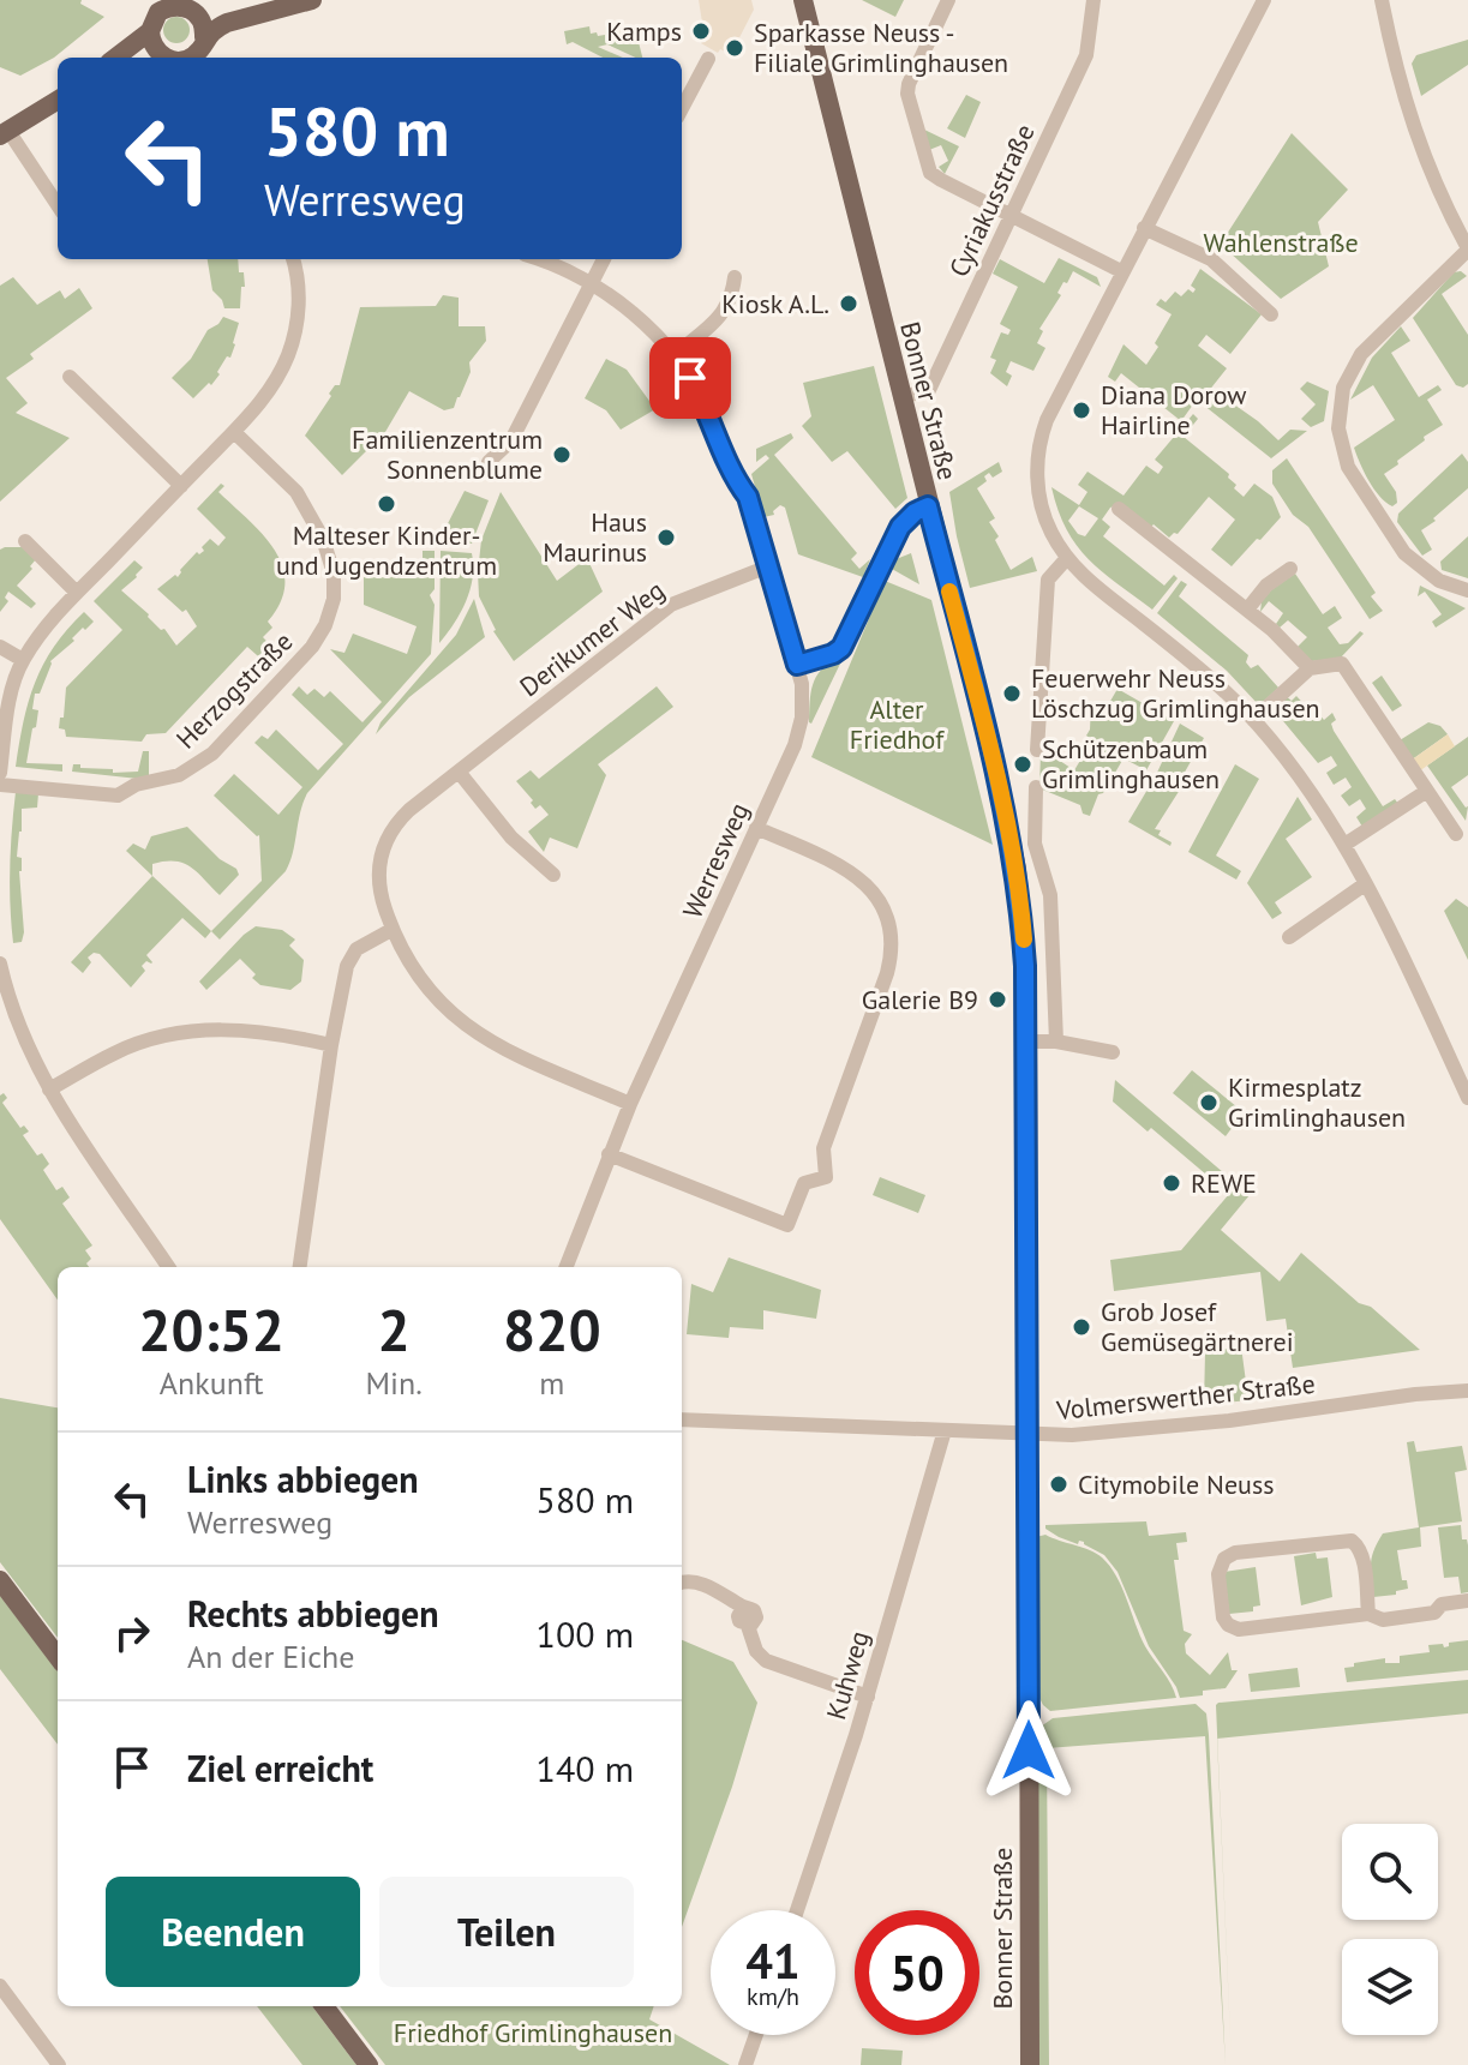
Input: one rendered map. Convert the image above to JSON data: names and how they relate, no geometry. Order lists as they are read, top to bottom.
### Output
{
  "streets": {
    "main road": ["Bonner Straße"],
    "street": [
      "Cyriakusstraße",
      "Derikumer Weg",
      "Herzogstraße",
      "Werresweg",
      "Volmerswerther Straße",
      "Kuhweg"
    ]
  },
  "crossings": [
    ["Cyriakusstraße", "Bonner Straße"],
    ["Bonner Straße", "Volmerswerther Straße"],
    ["Derikumer Weg", "Werresweg"],
    ["Volmerswerther Straße", "Kuhweg"]
  ],
  "parks": ["Wahlenstraße", "Alter Friedhof", "Friedhof Grimlinghausen"],
  "places": [
    "Kamps",
    "Sparkasse Neuss - Filiale Grimlinghausen",
    "Kiosk A.L.",
    "Diana Dorow Hairline",
    "Familienzentrum Sonnenblume",
    "Malteser Kinder- und Jugendzentrum",
    "Haus Maurinus",
    "Feuerwehr Neuss Löschzug Grimlinghausen",
    "Schützenbaum Grimlinghausen",
    "Galerie B9",
    "Kirmesplatz Grimlinghausen",
    "REWE",
    "Grob Josef Gemüsegärtnerei",
    "Citymobile Neuss"
  ],
  "page": {
    "turn": ["580 m", "Werresweg"],
    "eta": [
      "20:52",
      "Ankunft",
      "2",
      "Min.",
      "820",
      "m"
    ],
    "list": [
      {
        "name": "Links abbiegen",
        "note": "Werresweg",
        "value": "580 m"
      },
      {
        "name": "Rechts abbiegen",
        "note": "An der Eiche",
        "value": "100 m"
      },
      {
        "name": "Ziel erreicht",
        "value": "140 m"
      }
    ],
    "buttons": ["Beenden", "Teilen"],
    "speed": "41 km/h",
    "limit": "50"
  }
}
